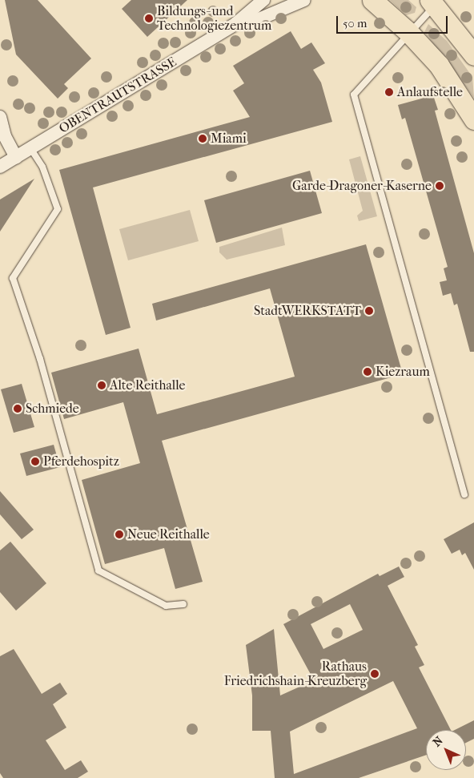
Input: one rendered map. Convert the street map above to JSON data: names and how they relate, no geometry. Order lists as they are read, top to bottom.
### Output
{
  "streets": {
    "street": ["OBENTRAUTSTRASSE"]
  },
  "places": [
    "Bildungs- und Technologiezentrum",
    "Anlaufstelle",
    "Miami",
    "Garde-Dragoner-Kaserne",
    "StadtWERKSTATT",
    "Kiezraum",
    "Alte Reithalle",
    "Schmiede",
    "Pferdehospitz",
    "Neue Reithalle",
    "Rathaus Friedrichshain-Kreuzberg"
  ],
  "scale_bar": "50 m",
  "north": "top left"
}
